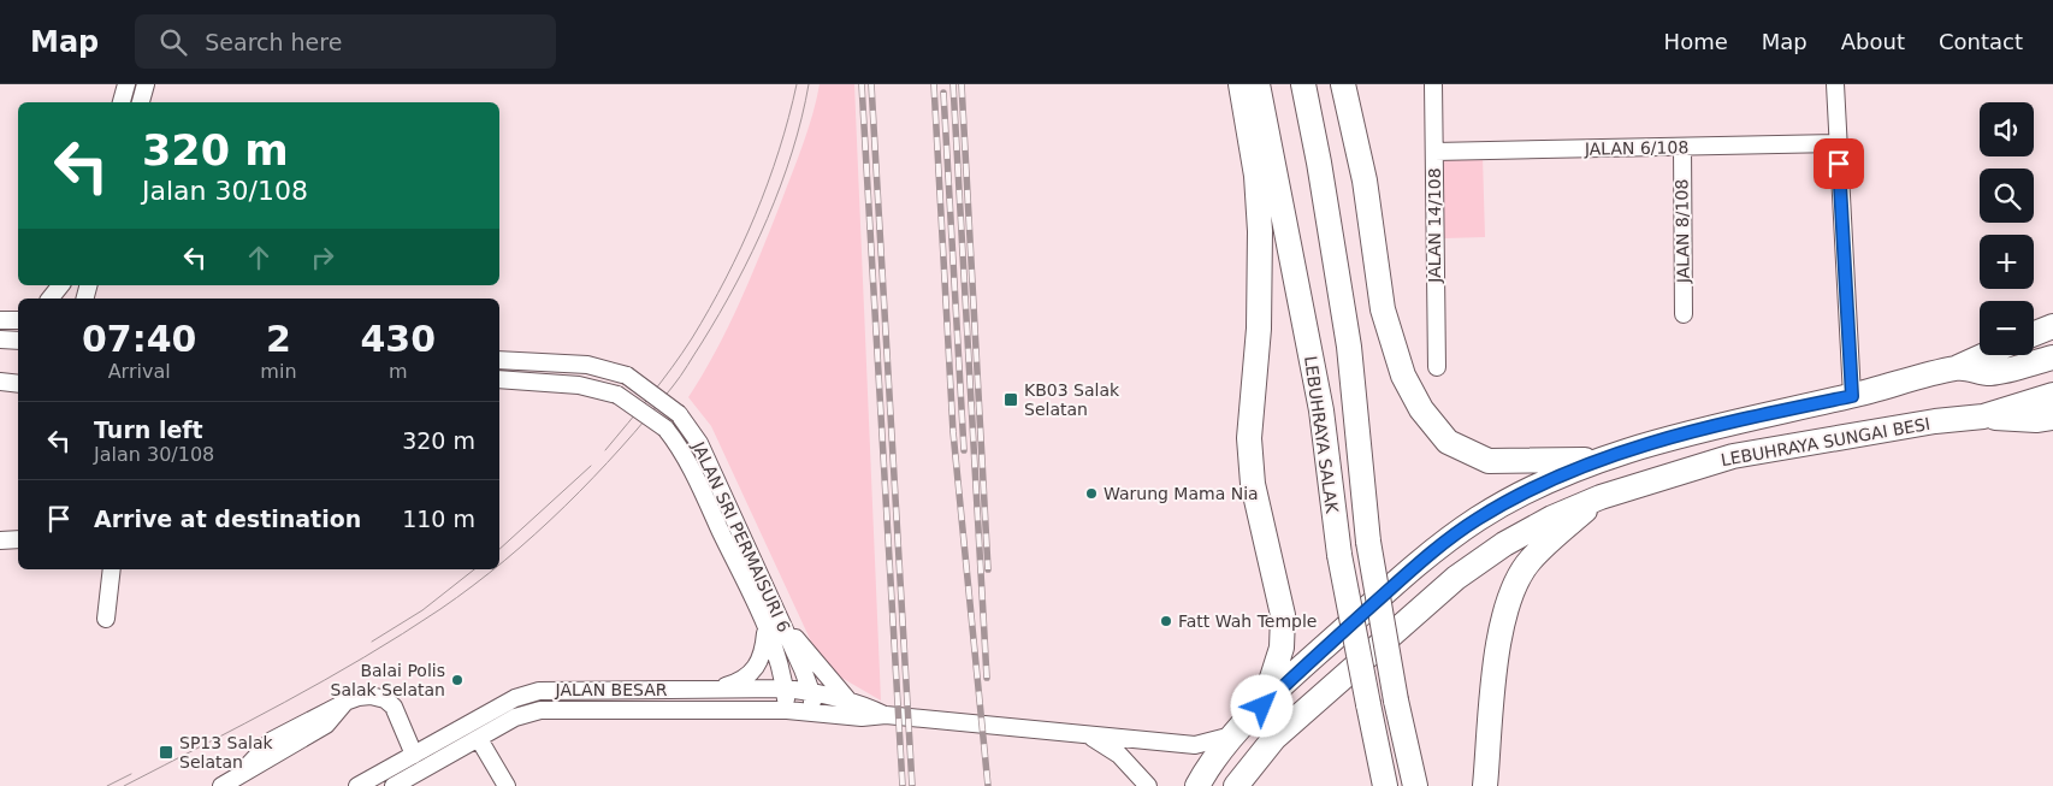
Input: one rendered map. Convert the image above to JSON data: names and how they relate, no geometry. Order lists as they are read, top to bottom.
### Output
{
  "streets": {
    "highway": ["LEBUHRAYA SALAK", "LEBUHRAYA SUNGAI BESI"],
    "street": [
      "JALAN 6/108",
      "JALAN 14/108",
      "JALAN 8/108",
      "JALAN SRI PERMAISURI 6",
      "JALAN BESAR"
    ]
  },
  "crossings": [
    ["JALAN 6/108", "JALAN 14/108"],
    ["JALAN 6/108", "JALAN 8/108"],
    ["LEBUHRAYA SUNGAI BESI", "JALAN BESAR"],
    ["JALAN SRI PERMAISURI 6", "JALAN BESAR"]
  ],
  "places": {
    "transit": ["KB03 Salak Selatan", "SP13 Salak Selatan"],
    "other": ["Warung Mama Nia", "Fatt Wah Temple", "Balai Polis Salak Selatan"]
  },
  "page": {
    "header": "Map",
    "search": "Search here",
    "nav": [
      "Home",
      "Map",
      "About",
      "Contact"
    ],
    "map_buttons": ["+", "−"],
    "turn": ["320 m", "Jalan 30/108"],
    "eta": [
      "07:40",
      "Arrival",
      "2",
      "min",
      "430",
      "m"
    ],
    "list": [
      {
        "name": "Turn left",
        "note": "Jalan 30/108",
        "value": "320 m"
      },
      {
        "name": "Arrive at destination",
        "value": "110 m"
      }
    ]
  }
}
